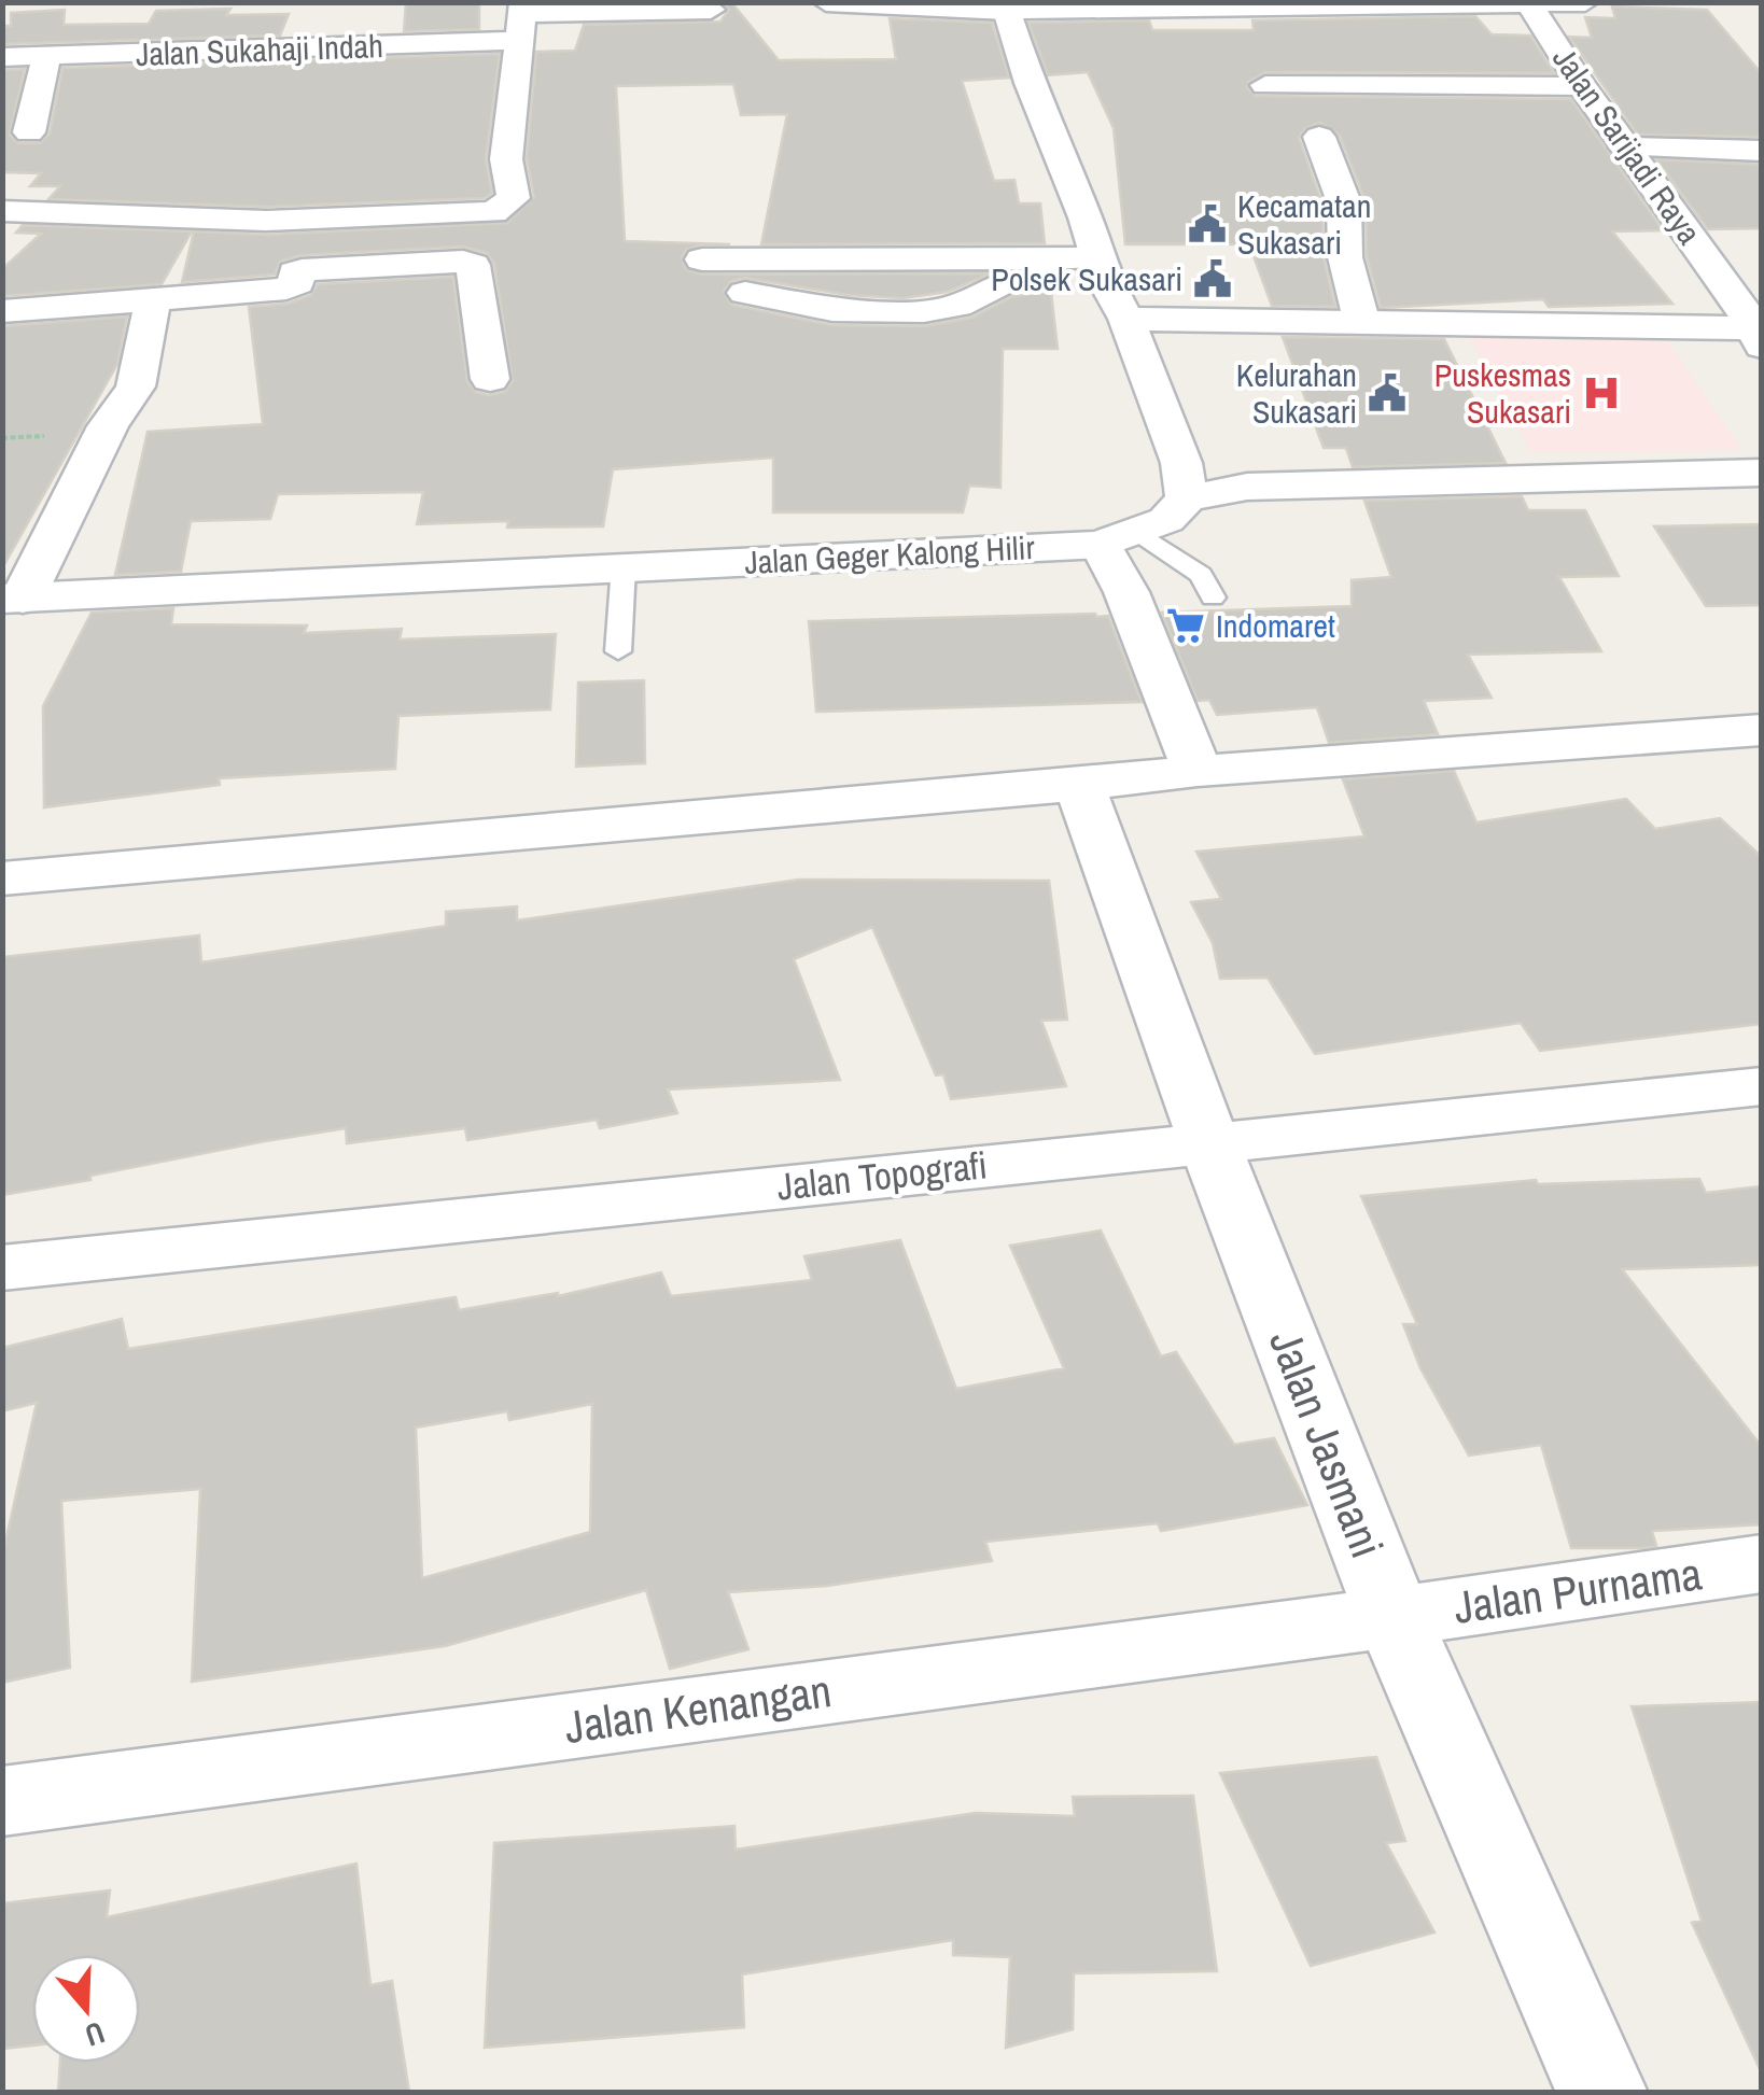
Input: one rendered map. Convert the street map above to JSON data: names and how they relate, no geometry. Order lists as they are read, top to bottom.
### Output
{
  "streets": {
    "street": [
      "Jalan Sukahaji Indah",
      "Jalan Sarijadi Raya",
      "Jalan Geger Kalong Hilir",
      "Jalan Topografi",
      "Jalan Jasmani",
      "Jalan Purnama",
      "Jalan Kenangan"
    ]
  },
  "crossings": [
    ["Jalan Topografi", "Jalan Jasmani"],
    ["Jalan Jasmani", "Jalan Purnama"],
    ["Jalan Jasmani", "Jalan Kenangan"],
    ["Jalan Purnama", "Jalan Kenangan"]
  ],
  "places": {
    "public building": ["Kecamatan Sukasari", "Polsek Sukasari", "Kelurahan Sukasari"],
    "hospital": ["Puskesmas Sukasari"],
    "supermarket": ["Indomaret"]
  },
  "north": "bottom"
}
